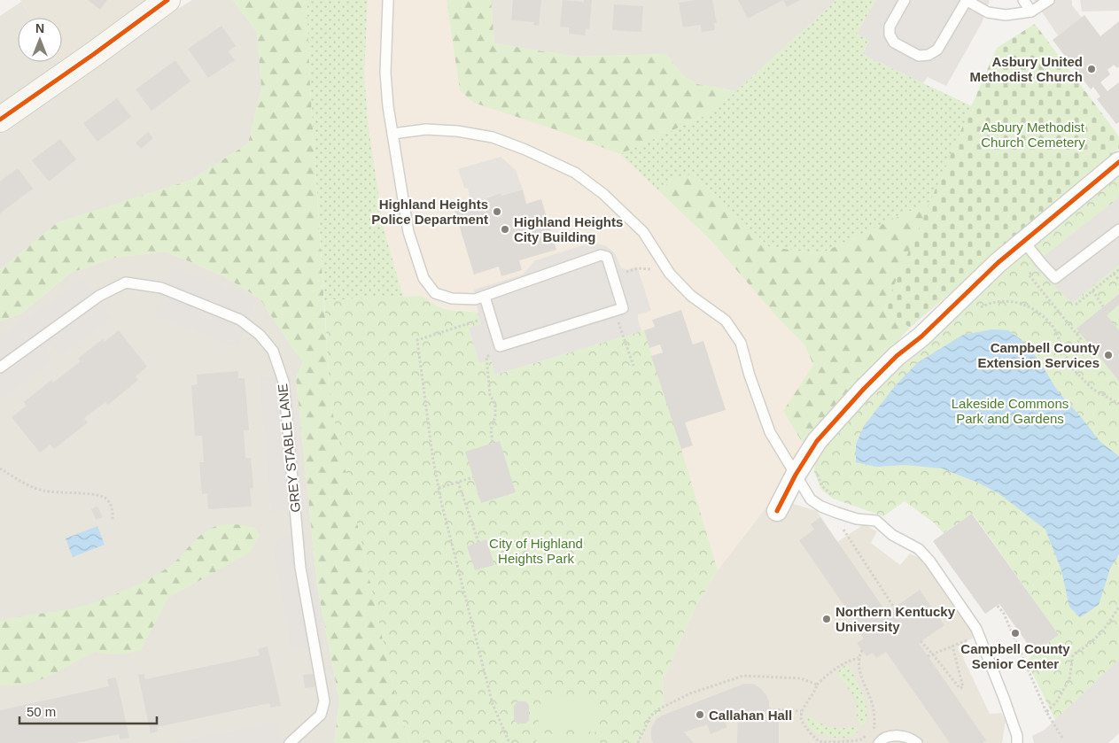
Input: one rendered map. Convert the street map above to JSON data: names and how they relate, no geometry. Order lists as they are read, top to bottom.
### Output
{
  "streets": {
    "lane": ["GREY STABLE LANE"]
  },
  "parks": ["Asbury Methodist Church Cemetery", "Lakeside Commons Park and Gardens", "City of Highland Heights Park"],
  "places": [
    "Asbury United Methodist Church",
    "Highland Heights Police Department",
    "Highland Heights City Building",
    "Campbell County Extension Services",
    "Northern Kentucky University",
    "Campbell County Senior Center",
    "Callahan Hall"
  ],
  "scale_bar": "50 m",
  "north": "top"
}
